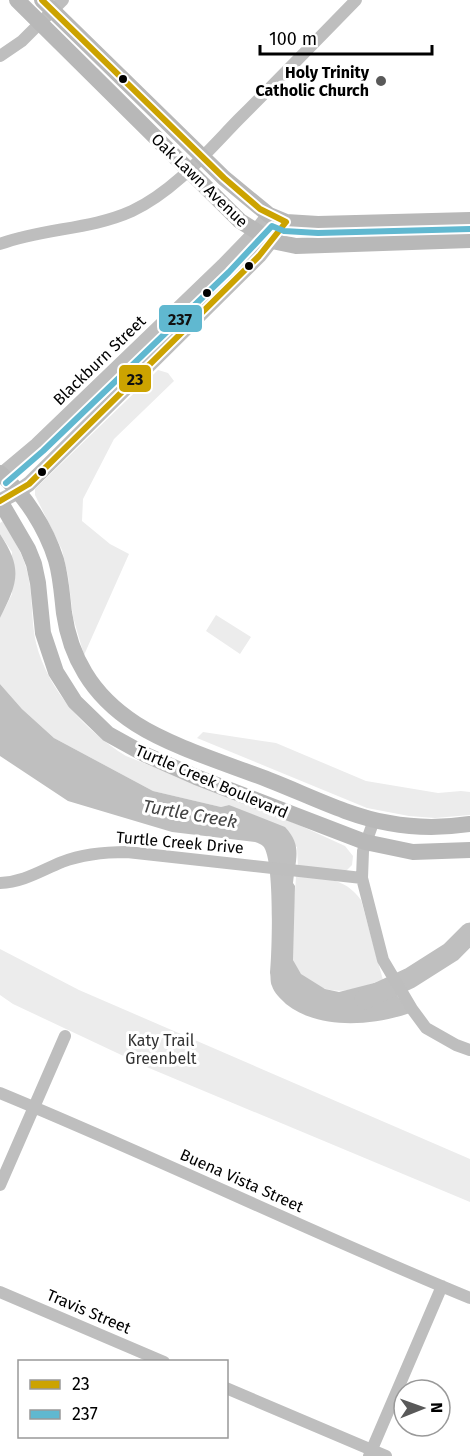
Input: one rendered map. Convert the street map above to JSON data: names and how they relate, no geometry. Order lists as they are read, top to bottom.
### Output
{
  "streets": {
    "main road": ["Oak Lawn Avenue", "Turtle Creek Boulevard"],
    "street": [
      "Blackburn Street",
      "Turtle Creek Drive",
      "Buena Vista Street",
      "Travis Street"
    ]
  },
  "crossings": [
    ["Oak Lawn Avenue", "Blackburn Street"],
    ["Blackburn Street", "Turtle Creek Boulevard"]
  ],
  "water": ["Turtle Creek"],
  "parks": ["Katy Trail Greenbelt"],
  "places": ["Holy Trinity Catholic Church"],
  "lines": ["transit line 23", "transit line 237"],
  "legend": ["23", "237"],
  "scale_bar": "100 m",
  "north": "right"
}
